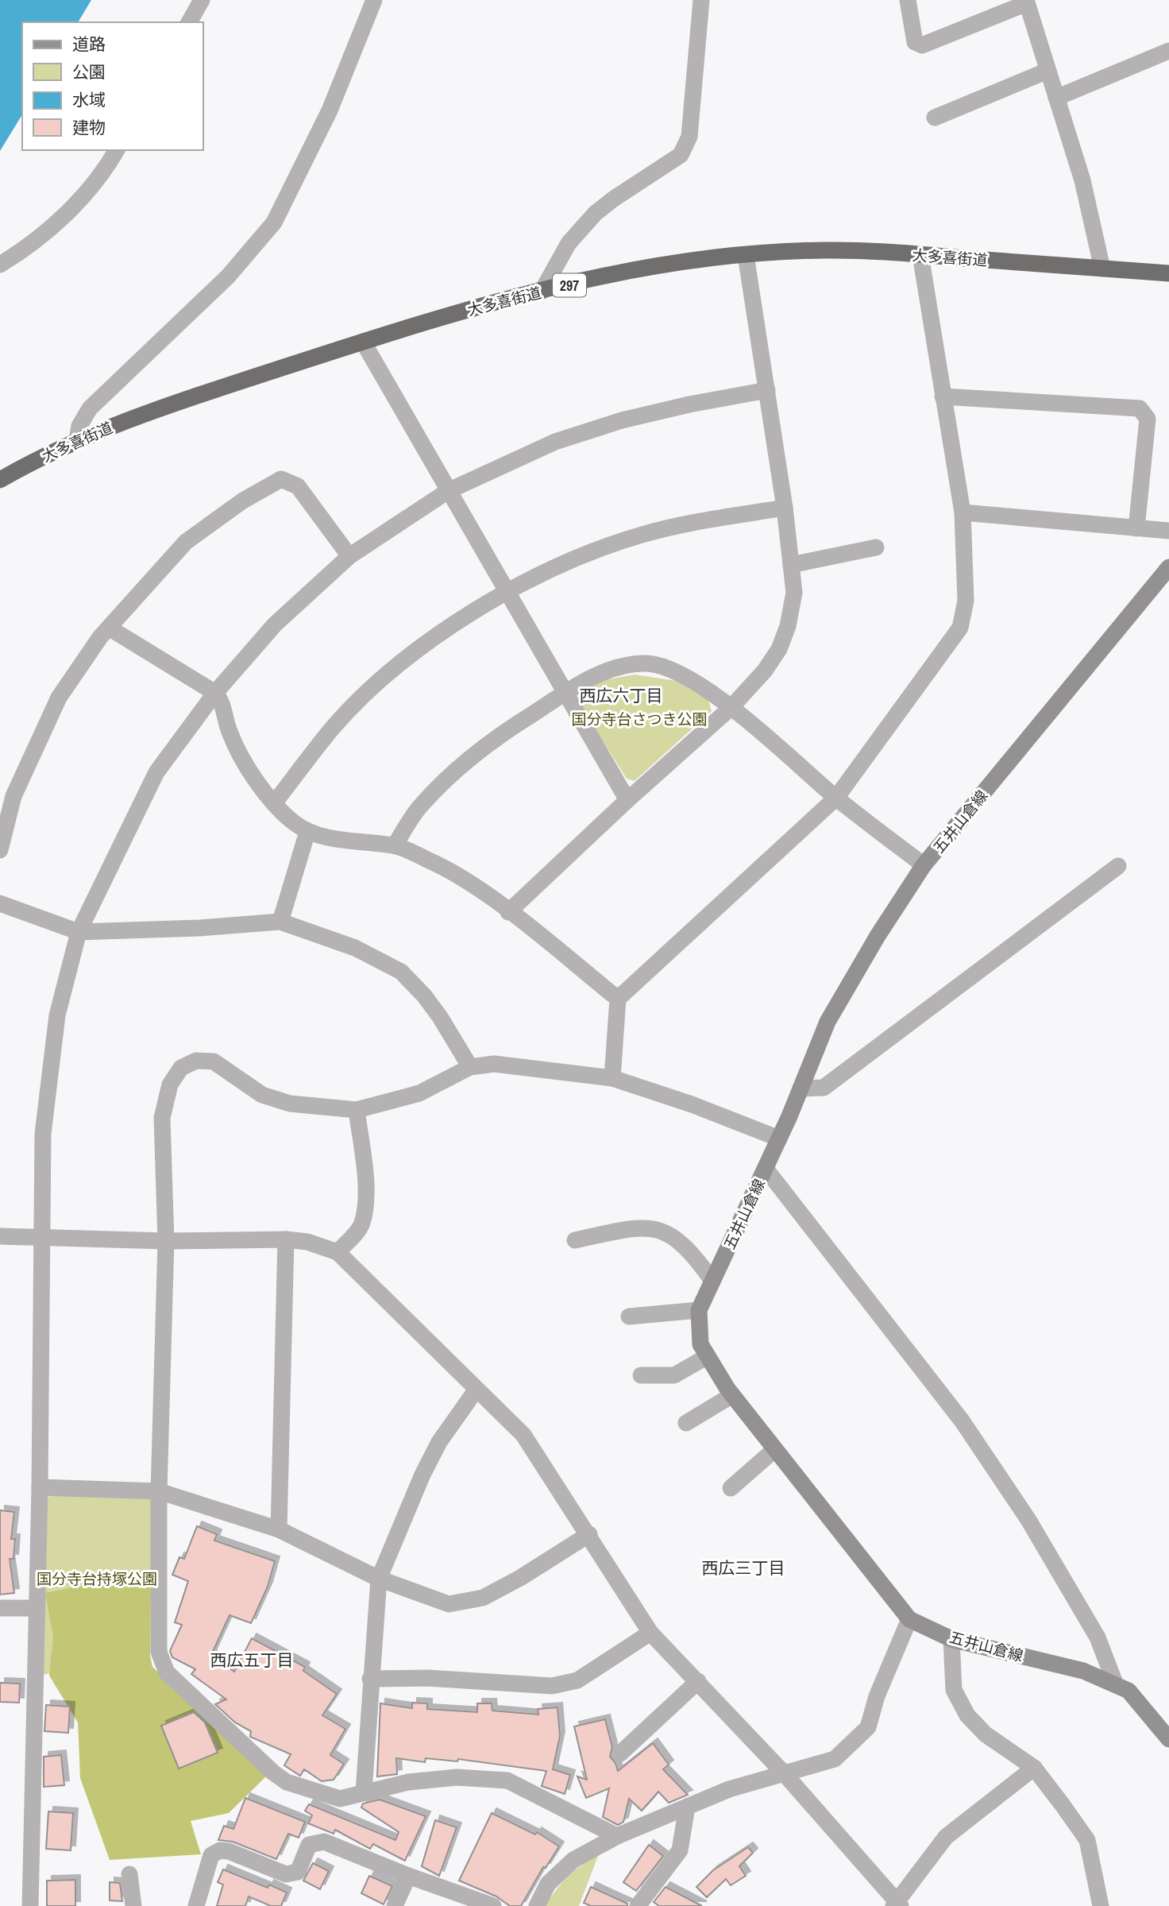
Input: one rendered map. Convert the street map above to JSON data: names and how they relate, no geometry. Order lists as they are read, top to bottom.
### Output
{
  "streets": {
    "highway": ["大多喜街道", "297"],
    "main road": ["五井山倉線"]
  },
  "districts": ["西広六丁目", "西広三丁目", "西広五丁目"],
  "parks": ["国分寺台さつき公園", "国分寺台持塚公園"],
  "legend": [
    "道路",
    "公園",
    "水域",
    "建物"
  ]
}
